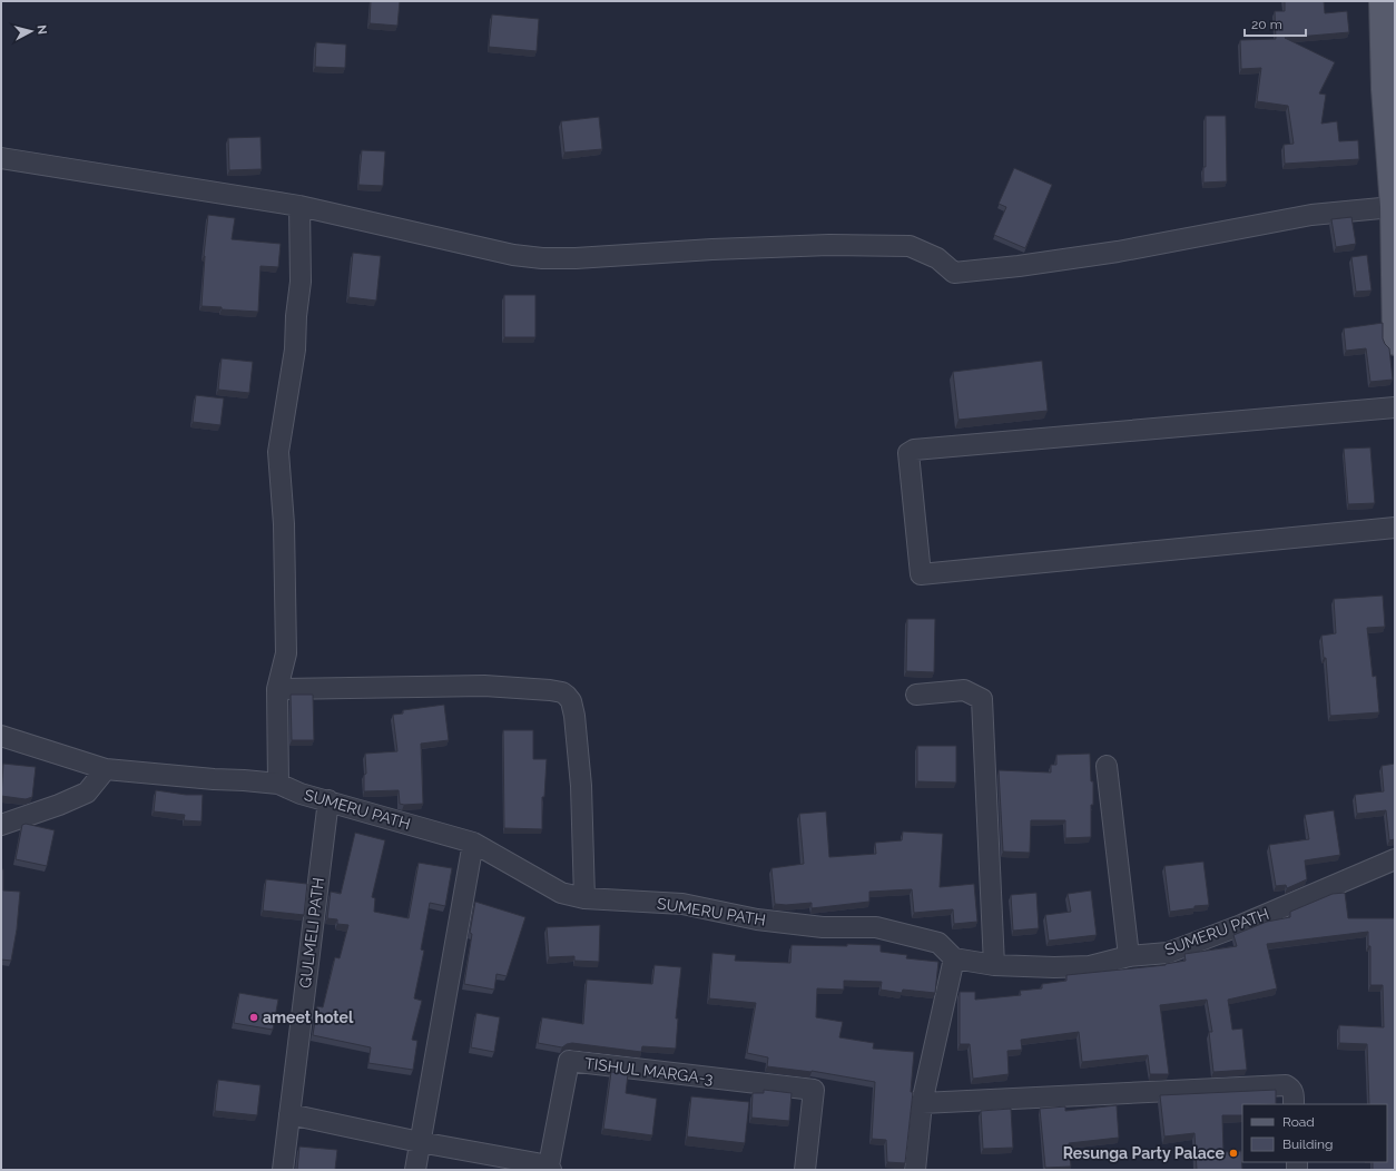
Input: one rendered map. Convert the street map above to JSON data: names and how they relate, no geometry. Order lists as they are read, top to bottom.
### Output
{
  "streets": {
    "street": ["SUMERU PATH", "GULMELI PATH", "TISHUL MARGA-3"]
  },
  "crossings": [
    ["SUMERU PATH", "GULMELI PATH"]
  ],
  "places": ["ameet hotel", "Resunga Party Palace"],
  "legend": ["Road", "Building"],
  "scale_bar": "20 m",
  "north": "right"
}
